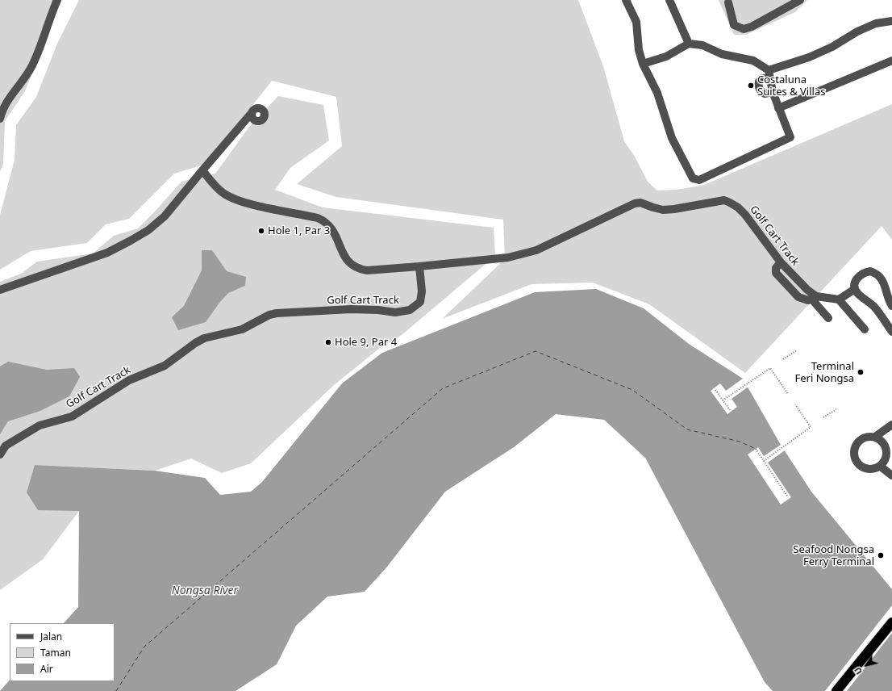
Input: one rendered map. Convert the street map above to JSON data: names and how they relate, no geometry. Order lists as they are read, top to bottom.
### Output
{
  "streets": {
    "lane": ["Golf Cart Track"]
  },
  "water": ["Nongsa River"],
  "places": [
    "Costaluna Suites & Villas",
    "Hole 1, Par 3",
    "Hole 9, Par 4",
    "Terminal Feri Nongsa",
    "Seafood Nongsa Ferry Terminal"
  ],
  "legend": ["Jalan", "Taman", "Air"],
  "north": "bottom left"
}
